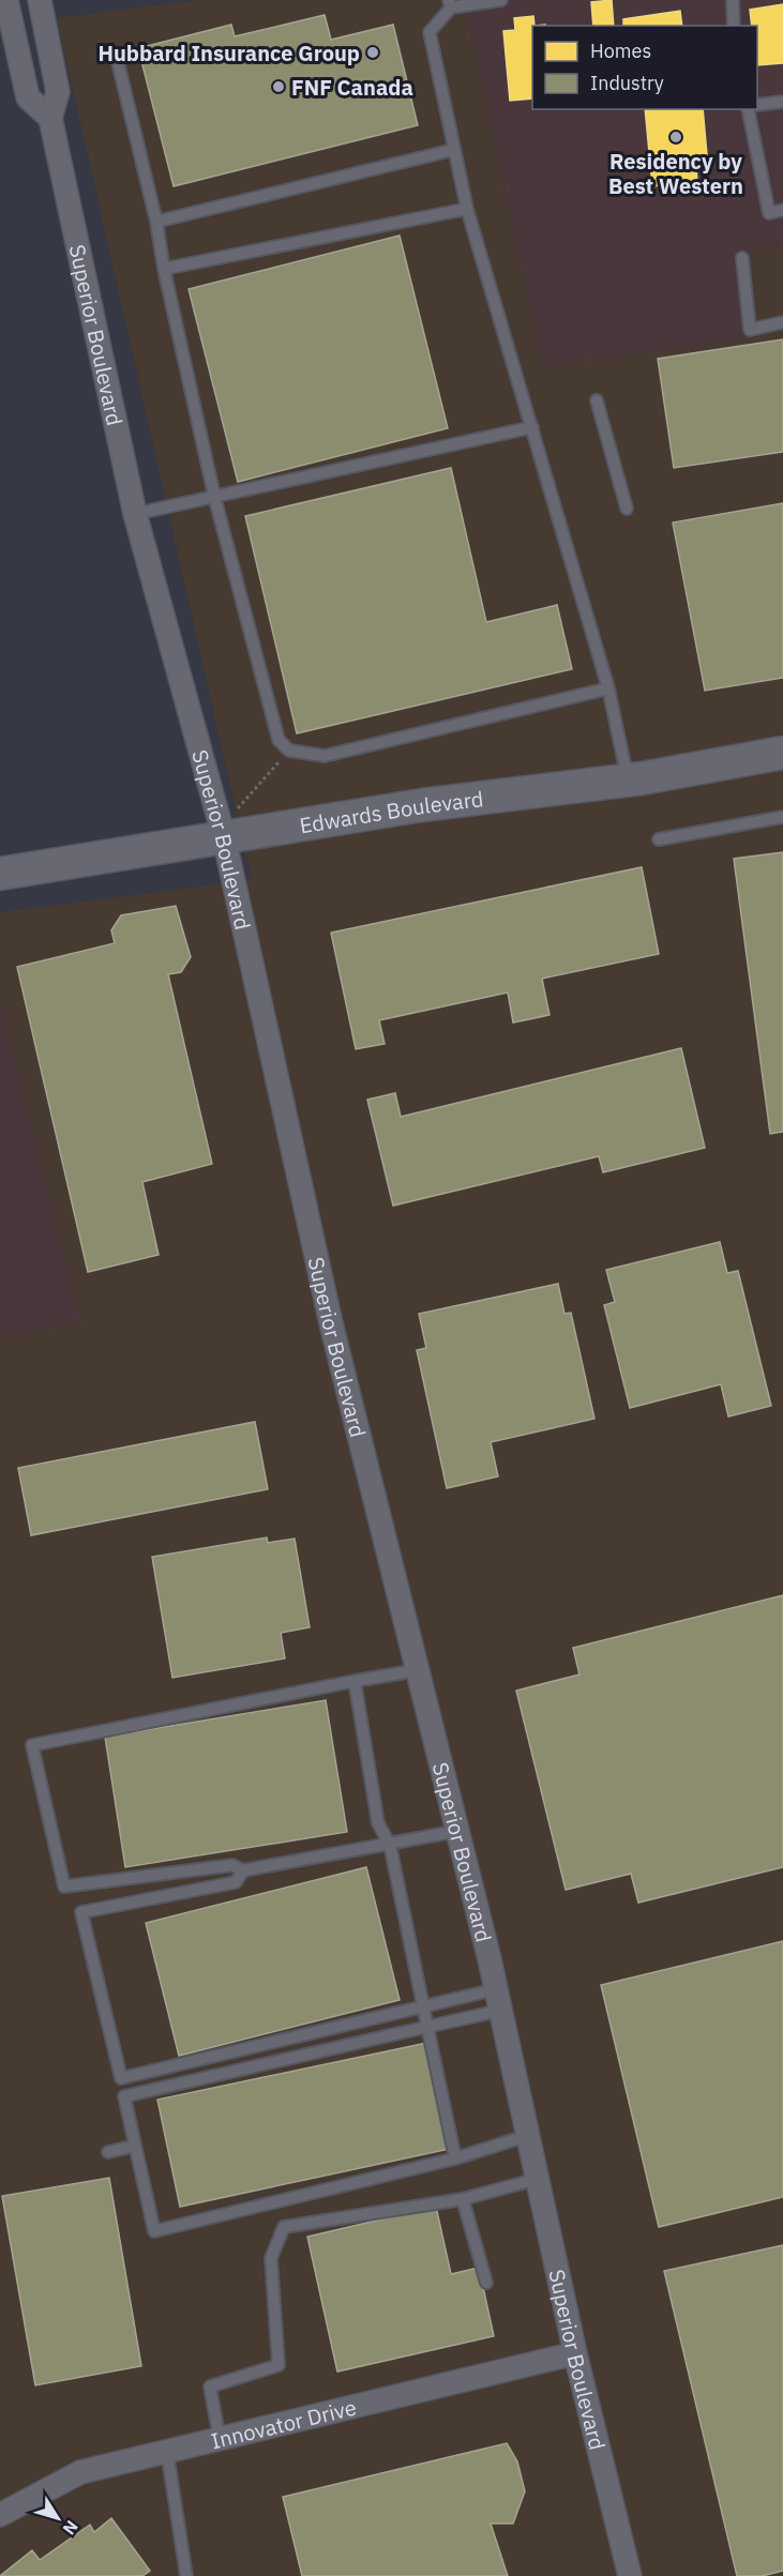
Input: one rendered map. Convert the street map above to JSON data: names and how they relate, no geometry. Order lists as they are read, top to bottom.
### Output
{
  "streets": {
    "street": ["Superior Boulevard", "Edwards Boulevard", "Innovator Drive"]
  },
  "crossings": [
    ["Superior Boulevard", "Edwards Boulevard"],
    ["Superior Boulevard", "Innovator Drive"]
  ],
  "places": ["Hubbard Insurance Group", "FNF Canada", "Residency by Best Western"],
  "legend": ["Homes", "Industry"],
  "north": "bottom right"
}
